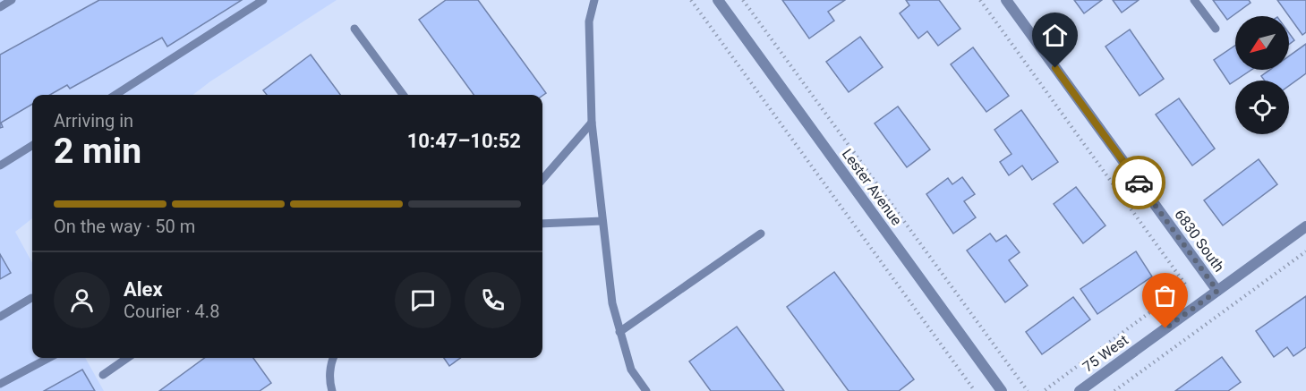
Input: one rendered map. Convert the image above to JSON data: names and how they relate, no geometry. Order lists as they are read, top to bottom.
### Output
{
  "streets": {
    "street": ["Lester Avenue", "6830 South", "75 West"]
  },
  "crossings": [
    ["6830 South", "75 West"]
  ],
  "north": "bottom left",
  "page": {
    "heading": ["2 min", "Arriving in", "10:47–10:52"],
    "panel": ["Alex", "Courier · 4.8"],
    "bar": "On the way · 50 m"
  }
}
